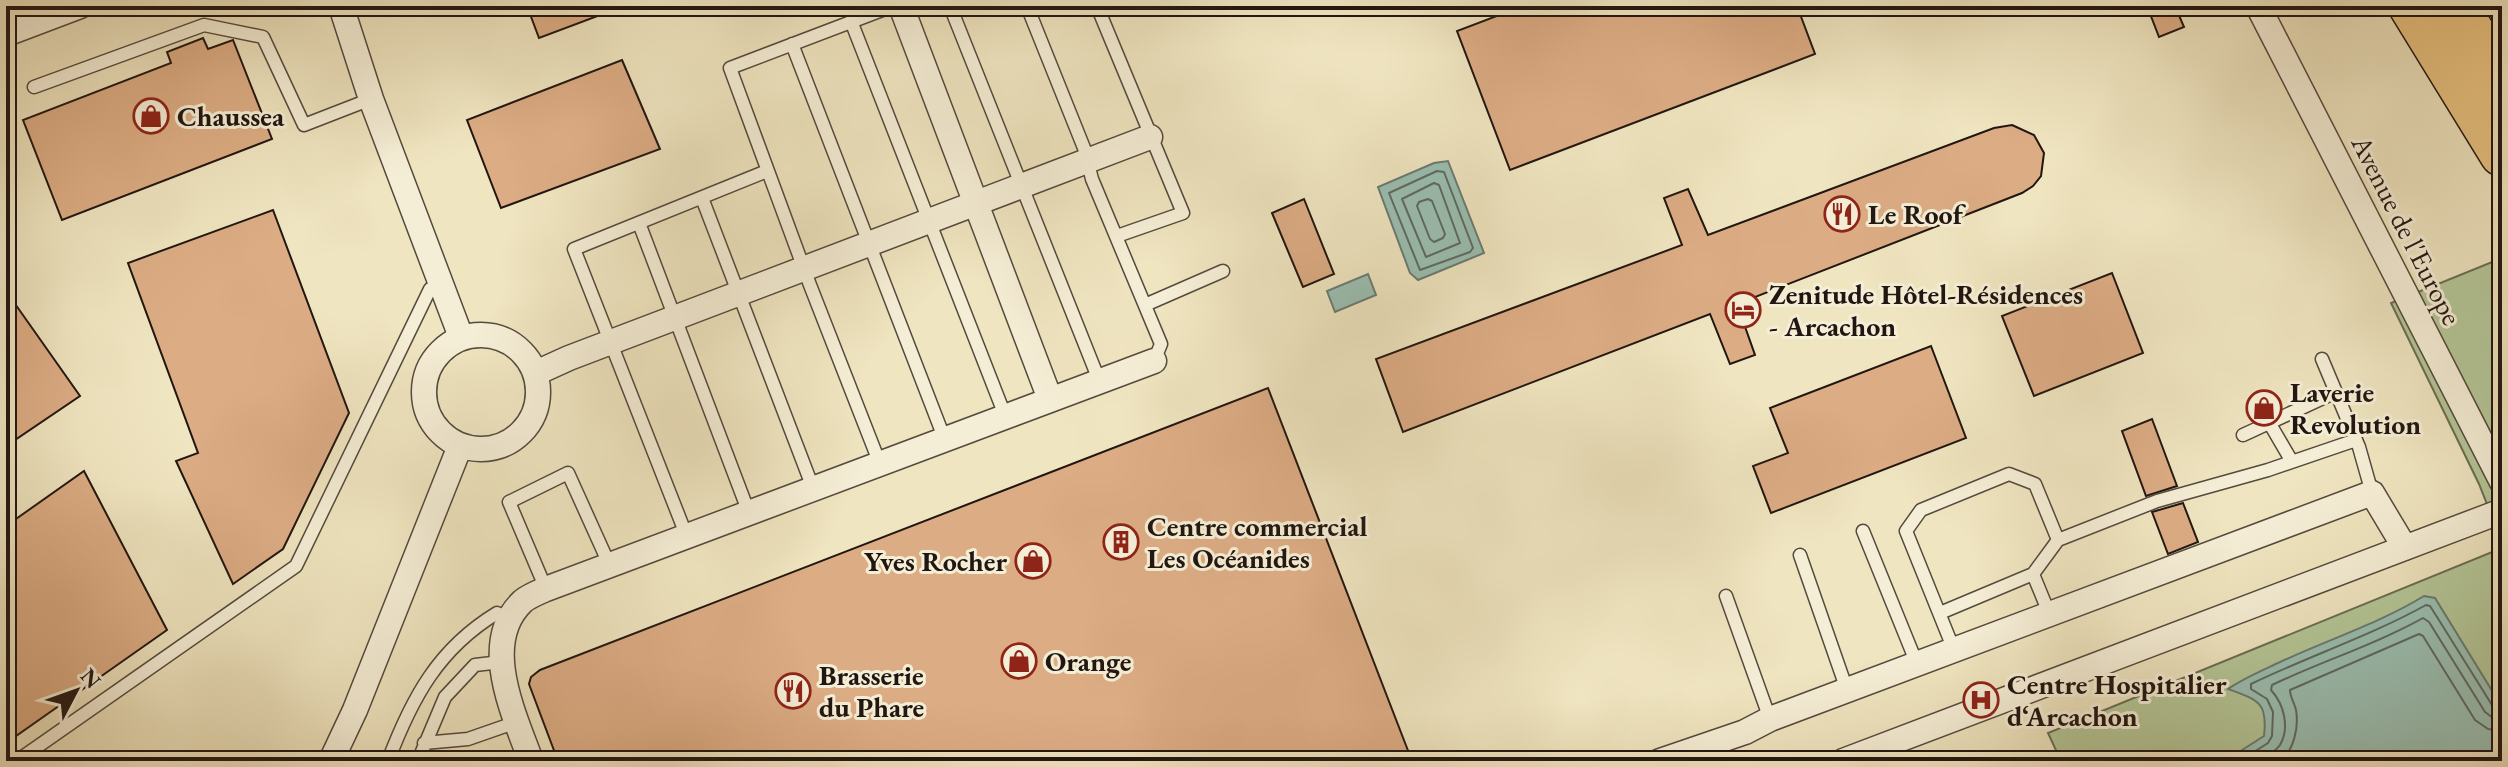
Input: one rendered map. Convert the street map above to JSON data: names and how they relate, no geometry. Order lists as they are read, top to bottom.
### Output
{
  "streets": {
    "street": ["Avenue de l'Europe"]
  },
  "places": {
    "shop": [
      "Chaussea",
      "Laverie Revolution",
      "Yves Rocher",
      "Orange"
    ],
    "restaurant": ["Le Roof", "Brasserie du Phare"],
    "hotel": ["Zenitude Hôtel-Résidences - Arcachon"],
    "building": ["Centre commercial Les Océanides"],
    "hospital": ["Centre Hospitalier d‘Arcachon"]
  },
  "north": "top right"
}
